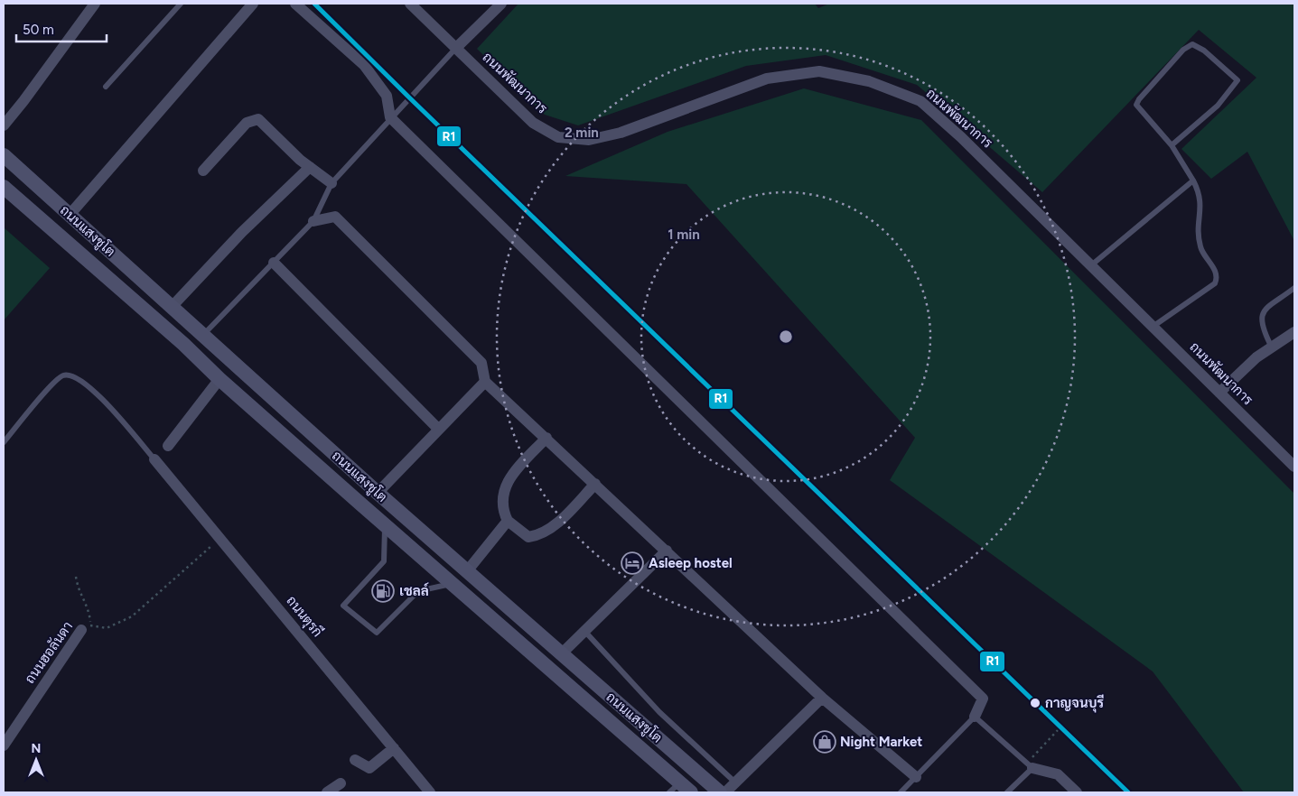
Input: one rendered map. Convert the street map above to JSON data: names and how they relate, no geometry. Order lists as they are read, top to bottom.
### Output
{
  "streets": {
    "main road": ["ถนนแสงชูโต"],
    "street": ["ถนนพัฒนาการ", "ถนนตุรกี", "ถนนฮอลันดา"]
  },
  "crossings": [
    ["ถนนตุรกี", "ถนนฮอลันดา"]
  ],
  "places": {
    "hotel": ["Asleep hostel"],
    "fuel station": ["เชลล์"],
    "other": ["กาญจนบุรี"],
    "shop": ["Night Market"]
  },
  "lines": ["transit line R1"],
  "scale_bar": "50 m",
  "north": "top",
  "rings": ["2 min", "1 min"]
}
